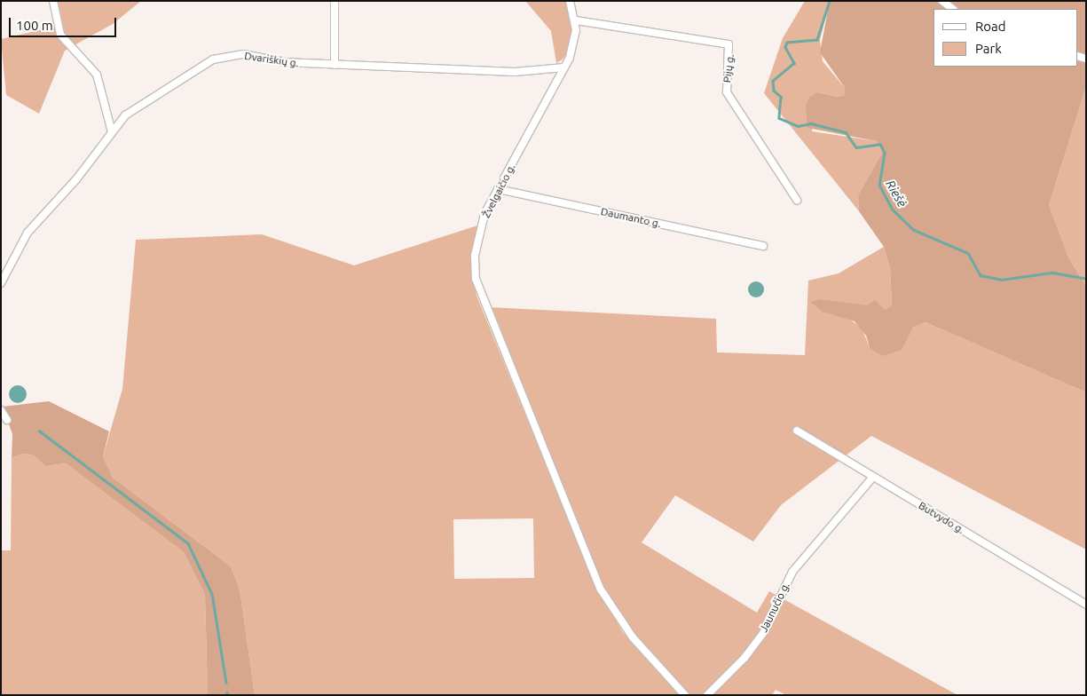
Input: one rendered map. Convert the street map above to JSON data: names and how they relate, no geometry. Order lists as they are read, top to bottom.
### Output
{
  "streets": {
    "street": [
      "Dvariškių g.",
      "Pijų g.",
      "Žvelgaičio g.",
      "Daumanto g.",
      "Butvydo g.",
      "Jaunučio g."
    ]
  },
  "crossings": [
    ["Dvariškių g.", "Žvelgaičio g."],
    ["Pijų g.", "Žvelgaičio g."],
    ["Žvelgaičio g.", "Daumanto g."],
    ["Butvydo g.", "Jaunučio g."]
  ],
  "water": ["Riešė"],
  "legend": ["Road", "Park"],
  "scale_bar": "100 m"
}
